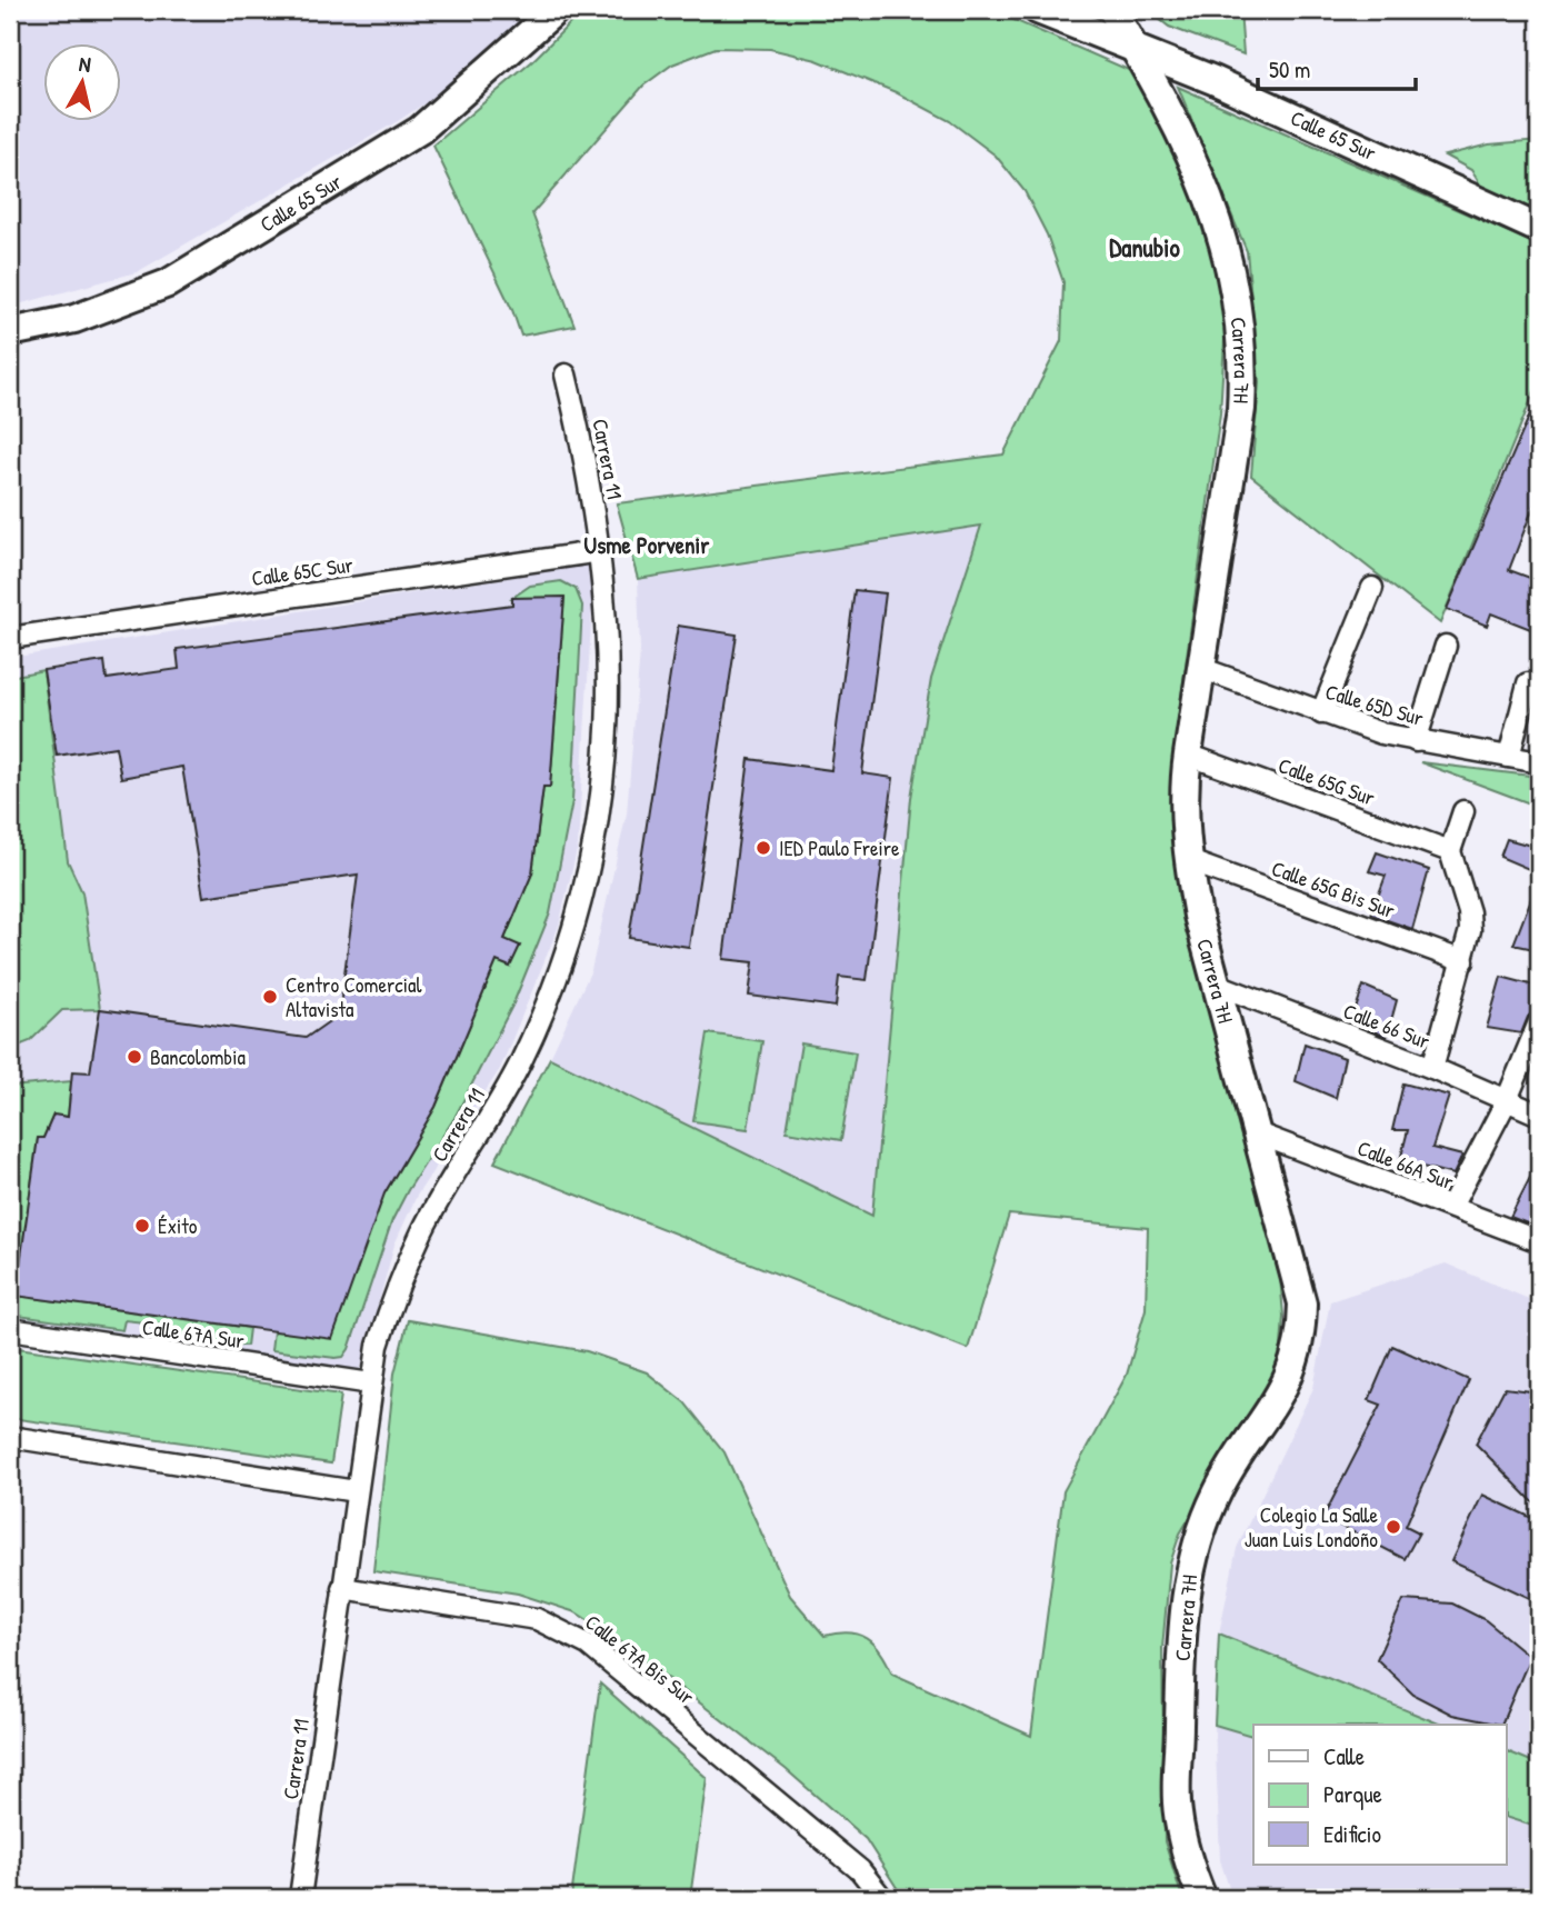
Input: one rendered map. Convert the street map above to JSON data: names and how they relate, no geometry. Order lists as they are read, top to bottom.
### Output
{
  "streets": {
    "street": [
      "Calle 65 Sur",
      "Carrera 7H",
      "Carrera 11",
      "Calle 65C Sur",
      "Calle 65D Sur",
      "Calle 65G Sur",
      "Calle 65G Bis Sur",
      "Calle 66 Sur",
      "Calle 66A Sur",
      "Calle 67A Sur",
      "Calle 67A Bis Sur"
    ]
  },
  "crossings": [
    ["Calle 65 Sur", "Carrera 7H"],
    ["Carrera 7H", "Calle 65D Sur"],
    ["Carrera 7H", "Calle 65G Sur"],
    ["Carrera 7H", "Calle 65G Bis Sur"],
    ["Carrera 7H", "Calle 66 Sur"],
    ["Carrera 7H", "Calle 66A Sur"],
    ["Carrera 11", "Calle 65C Sur"],
    ["Carrera 11", "Calle 67A Sur"],
    ["Carrera 11", "Calle 67A Bis Sur"]
  ],
  "districts": ["Danubio", "Usme Porvenir"],
  "places": [
    "IED Paulo Freire",
    "Centro Comercial Altavista",
    "Bancolombia",
    "Éxito",
    "Colegio La Salle Juan Luis Londoño"
  ],
  "legend": ["Calle", "Parque", "Edificio"],
  "scale_bar": "50 m",
  "north": "top"
}
